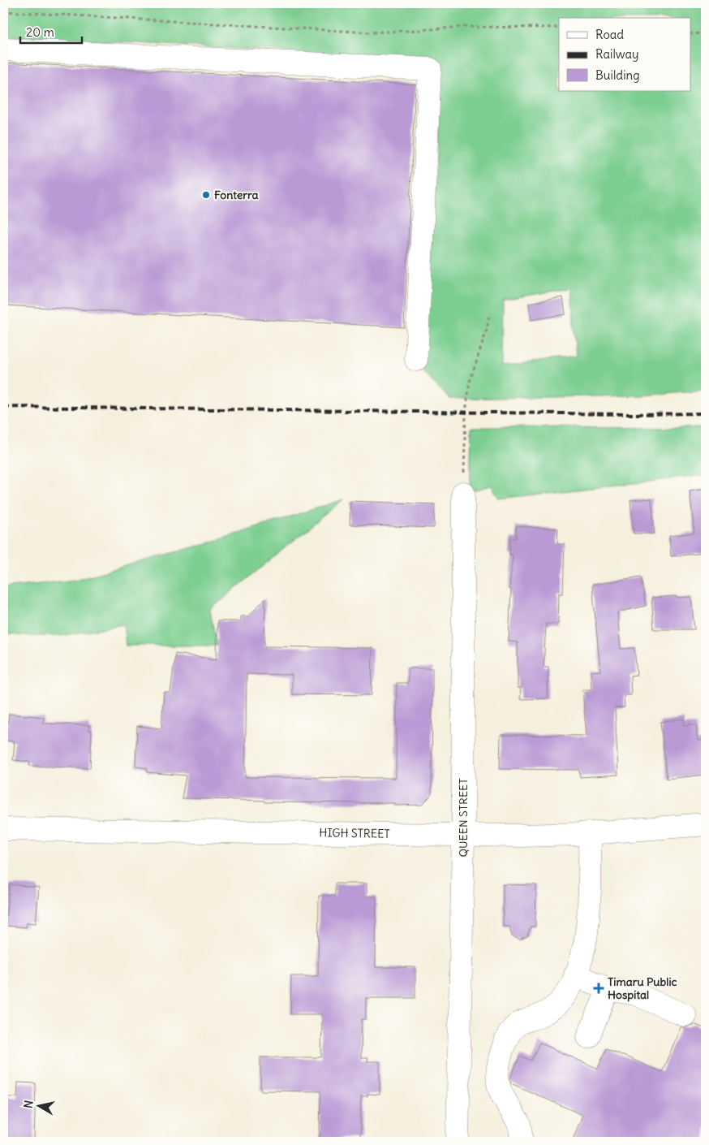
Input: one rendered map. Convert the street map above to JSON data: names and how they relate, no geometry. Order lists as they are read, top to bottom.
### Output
{
  "streets": {
    "street": ["QUEEN STREET", "HIGH STREET"]
  },
  "crossings": [
    ["QUEEN STREET", "HIGH STREET"]
  ],
  "places": {
    "other": ["Fonterra"],
    "health": ["Timaru Public Hospital"]
  },
  "legend": ["Road", "Railway", "Building"],
  "scale_bar": "20 m",
  "north": "left"
}
